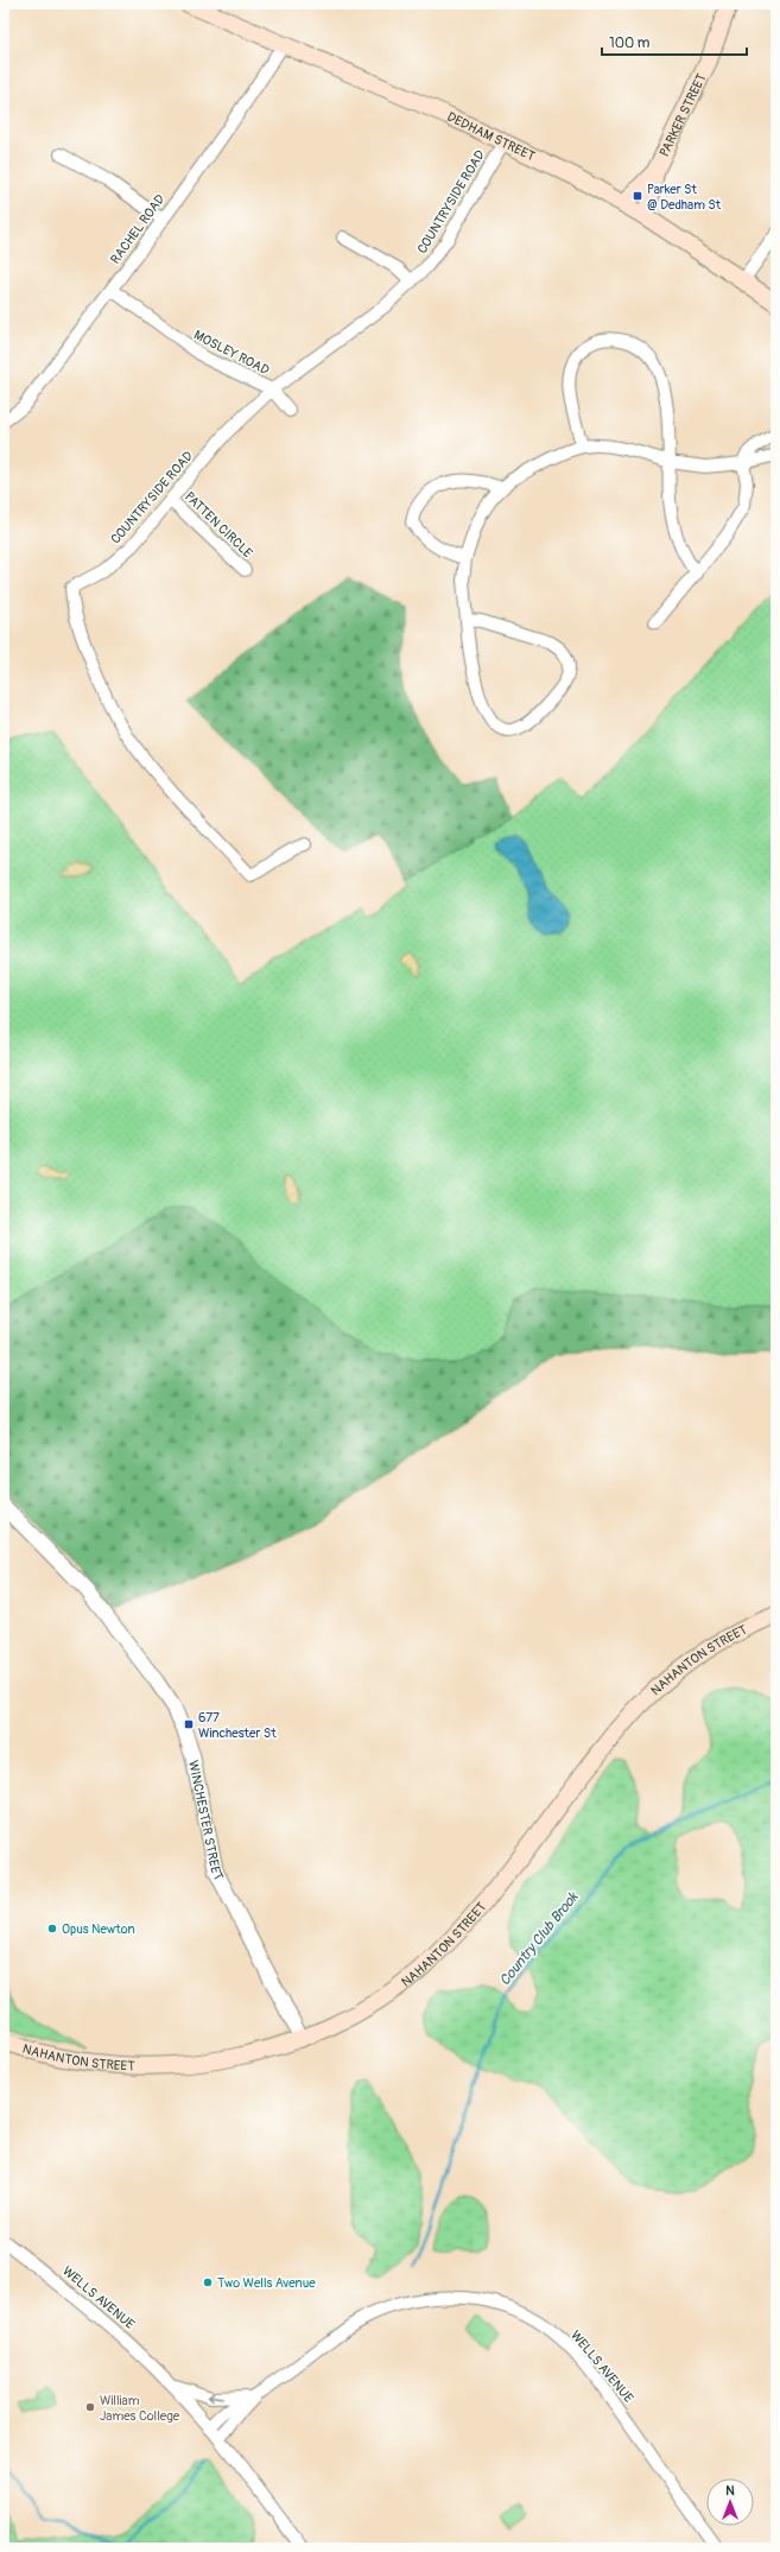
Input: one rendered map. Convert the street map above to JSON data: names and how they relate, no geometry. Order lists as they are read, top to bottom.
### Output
{
  "streets": {
    "main road": ["PARKER STREET", "DEDHAM STREET", "NAHANTON STREET"],
    "street": [
      "COUNTRYSIDE ROAD",
      "RACHEL ROAD",
      "MOSLEY ROAD",
      "PATTEN CIRCLE",
      "WINCHESTER STREET",
      "WELLS AVENUE"
    ]
  },
  "crossings": [
    ["PARKER STREET", "DEDHAM STREET"],
    ["DEDHAM STREET", "COUNTRYSIDE ROAD"],
    ["DEDHAM STREET", "RACHEL ROAD"],
    ["COUNTRYSIDE ROAD", "MOSLEY ROAD"],
    ["COUNTRYSIDE ROAD", "PATTEN CIRCLE"],
    ["RACHEL ROAD", "MOSLEY ROAD"],
    ["NAHANTON STREET", "WINCHESTER STREET"]
  ],
  "water": ["Country Club Brook"],
  "places": {
    "transit": ["Parker St @ Dedham St", "677 Winchester St"],
    "other": ["Opus Newton", "Two Wells Avenue", "William James College"]
  },
  "scale_bar": "100 m",
  "north": "top"
}
